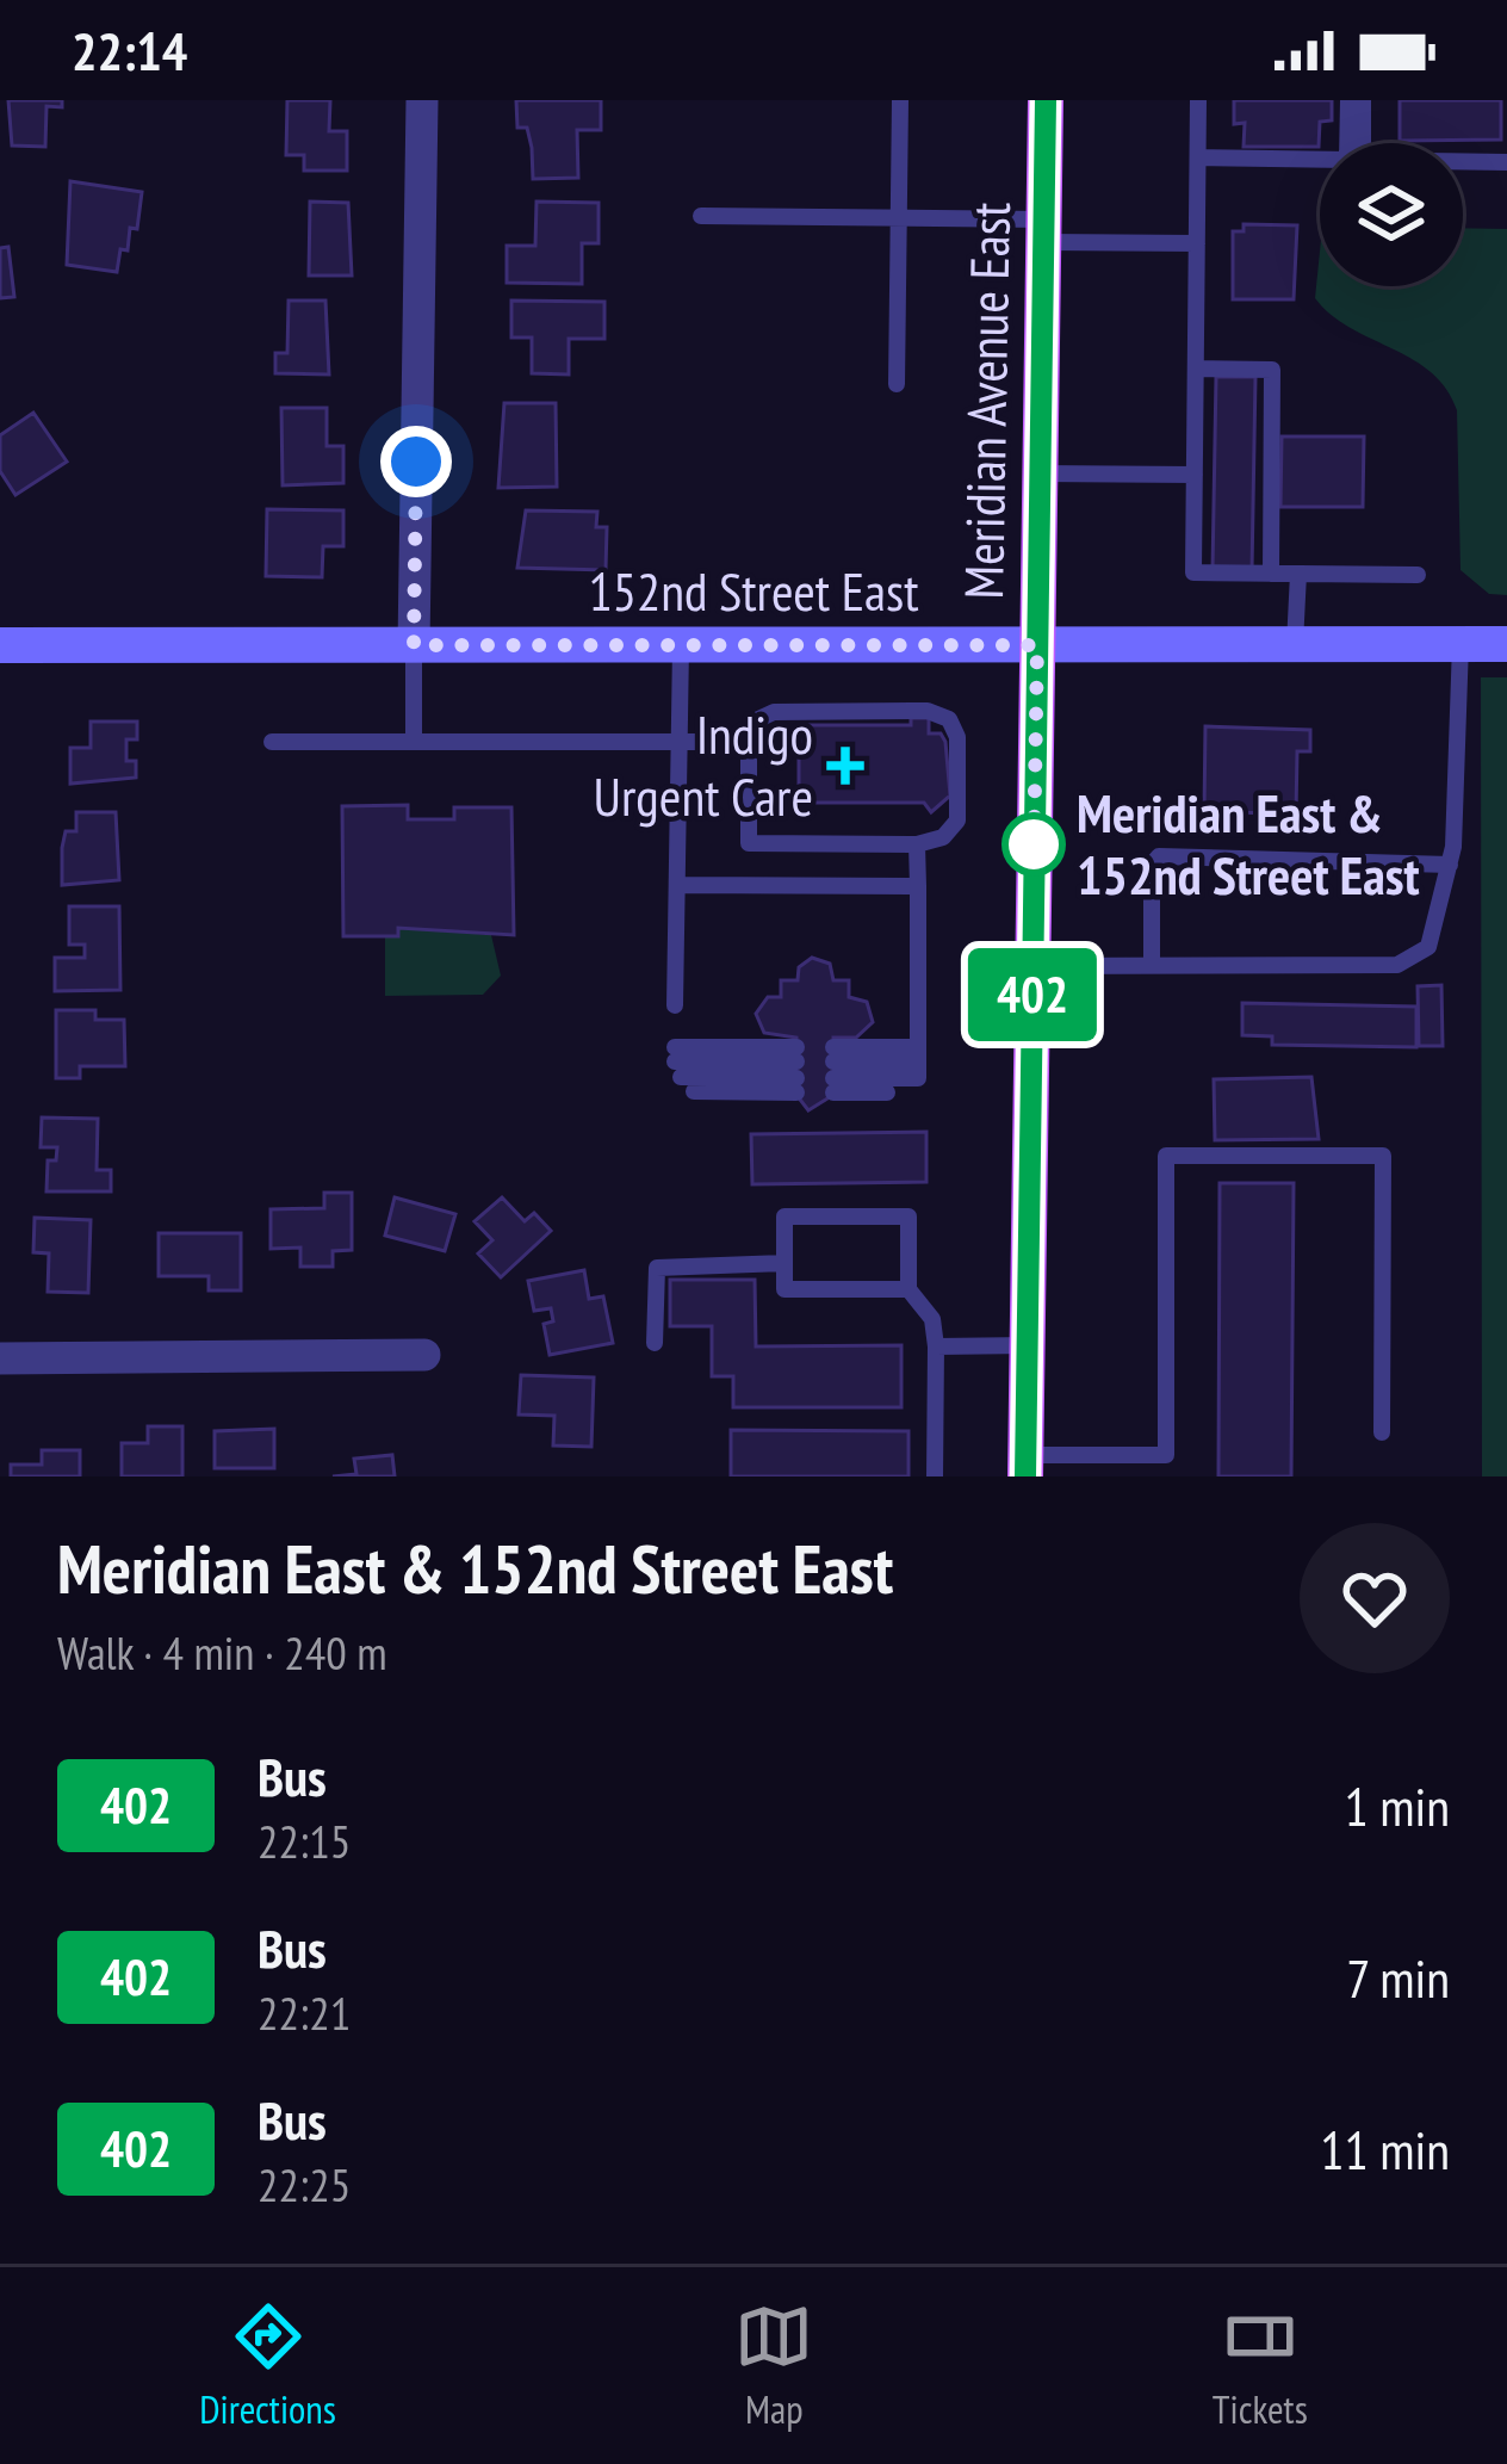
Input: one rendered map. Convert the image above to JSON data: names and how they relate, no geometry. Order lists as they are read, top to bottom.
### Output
{
  "streets": {
    "main road": ["Meridian Avenue East", "152nd Street East"]
  },
  "crossings": [
    ["Meridian Avenue East", "152nd Street East"]
  ],
  "places": {
    "health": ["Indigo Urgent Care"],
    "other": ["Meridian East & 152nd Street East"]
  },
  "lines": ["bus line 402"],
  "page": {
    "status": "22:14",
    "on_map": "402",
    "heading": ["Meridian East & 152nd Street East", "Walk · 4 min · 240 m"],
    "list": [
      {
        "mark": "402",
        "name": "Bus",
        "note": "22:15",
        "value": "1 min"
      },
      {
        "mark": "402",
        "name": "Bus",
        "note": "22:21",
        "value": "7 min"
      },
      {
        "mark": "402",
        "name": "Bus",
        "note": "22:25",
        "value": "11 min"
      }
    ],
    "tabs": ["Directions", "Map", "Tickets"]
  }
}
